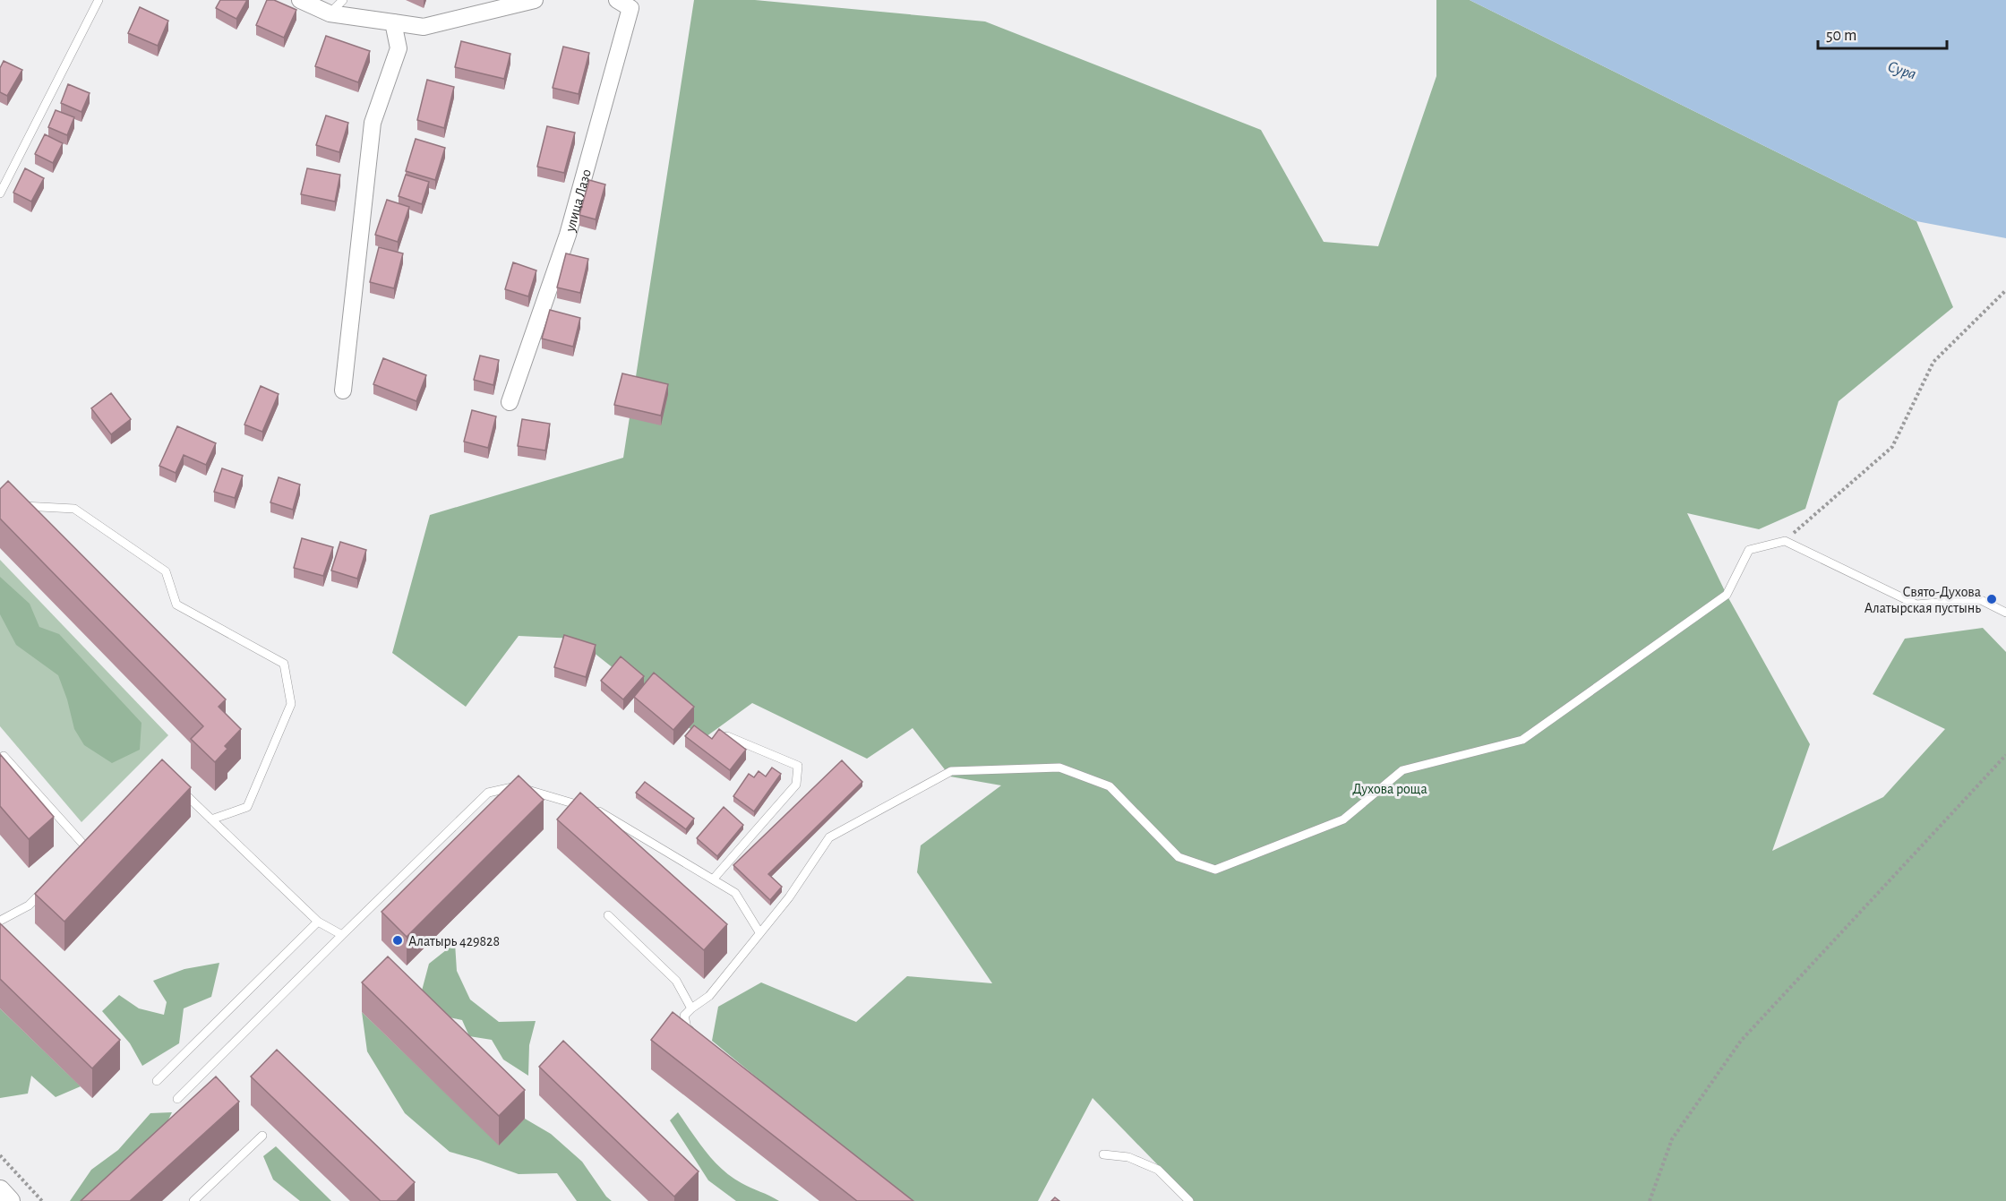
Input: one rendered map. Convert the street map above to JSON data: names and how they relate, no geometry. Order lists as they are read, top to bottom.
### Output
{
  "streets": {
    "street": ["улица Лазо"]
  },
  "water": ["Сура"],
  "parks": ["Духова роща"],
  "places": ["Свято-Духова Алатырская пустынь", "Алатырь 429828"],
  "scale_bar": "50 m"
}
